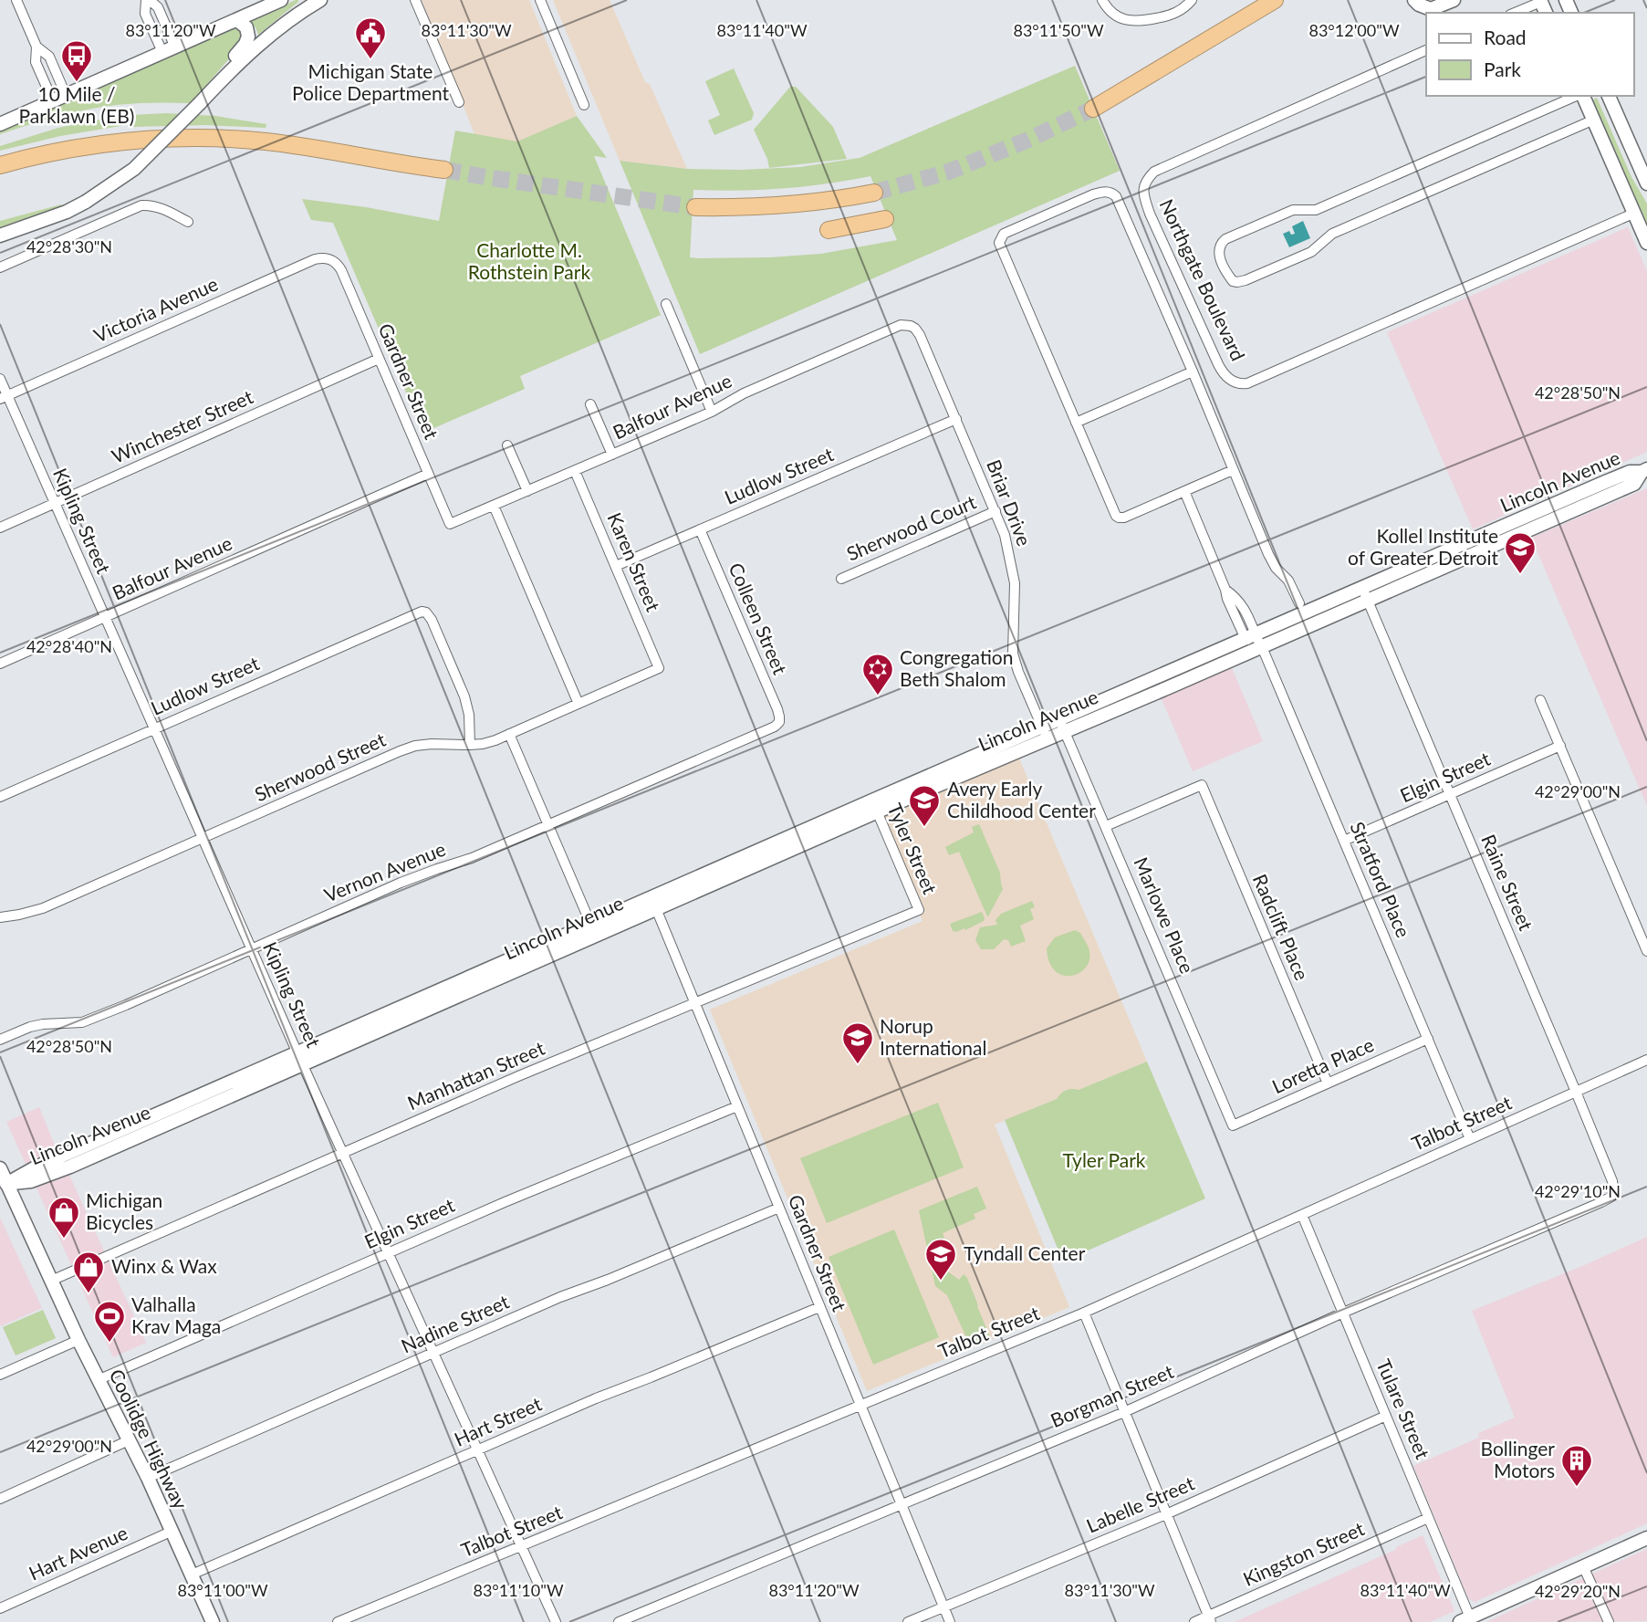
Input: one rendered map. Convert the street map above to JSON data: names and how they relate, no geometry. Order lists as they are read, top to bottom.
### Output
{
  "streets": {
    "main road": ["Lincoln Avenue", "Coolidge Highway"],
    "street": [
      "Northgate Boulevard",
      "Victoria Avenue",
      "Gardner Street",
      "Balfour Avenue",
      "Winchester Street",
      "Ludlow Street",
      "Briar Drive",
      "Kipling Street",
      "Sherwood Court",
      "Karen Street",
      "Colleen Street",
      "Sherwood Street",
      "Elgin Street",
      "Tyler Street",
      "Vernon Avenue",
      "Stratford Place",
      "Raine Street",
      "Marlowe Place",
      "Radclift Place",
      "Loretta Place",
      "Manhattan Street",
      "Talbot Street",
      "Nadine Street",
      "Borgman Street",
      "Tulare Street",
      "Hart Street",
      "Labelle Street",
      "Hart Avenue",
      "Kingston Street"
    ]
  },
  "crossings": [
    ["Victoria Avenue", "Gardner Street"],
    ["Victoria Avenue", "Kipling Street"],
    ["Gardner Street", "Balfour Avenue"],
    ["Gardner Street", "Winchester Street"],
    ["Gardner Street", "Lincoln Avenue"],
    ["Gardner Street", "Elgin Street"],
    ["Gardner Street", "Manhattan Street"],
    ["Gardner Street", "Talbot Street"],
    ["Gardner Street", "Nadine Street"],
    ["Gardner Street", "Borgman Street"],
    ["Gardner Street", "Hart Street"],
    ["Gardner Street", "Labelle Street"],
    ["Balfour Avenue", "Briar Drive"],
    ["Balfour Avenue", "Kipling Street"],
    ["Balfour Avenue", "Karen Street"],
    ["Winchester Street", "Kipling Street"],
    ["Ludlow Street", "Briar Drive"],
    ["Ludlow Street", "Kipling Street"],
    ["Ludlow Street", "Karen Street"],
    ["Ludlow Street", "Colleen Street"],
    ["Ludlow Street", "Sherwood Street"],
    ["Lincoln Avenue", "Briar Drive"],
    ["Lincoln Avenue", "Kipling Street"],
    ["Lincoln Avenue", "Tyler Street"],
    ["Lincoln Avenue", "Stratford Place"],
    ["Lincoln Avenue", "Raine Street"],
    ["Lincoln Avenue", "Marlowe Place"],
    ["Lincoln Avenue", "Coolidge Highway"],
    ["Briar Drive", "Sherwood Court"],
    ["Kipling Street", "Sherwood Street"],
    ["Kipling Street", "Elgin Street"],
    ["Kipling Street", "Vernon Avenue"],
    ["Kipling Street", "Manhattan Street"],
    ["Kipling Street", "Talbot Street"],
    ["Kipling Street", "Nadine Street"],
    ["Kipling Street", "Hart Street"],
    ["Karen Street", "Sherwood Street"],
    ["Colleen Street", "Vernon Avenue"],
    ["Elgin Street", "Stratford Place"],
    ["Elgin Street", "Raine Street"],
    ["Elgin Street", "Coolidge Highway"],
    ["Tyler Street", "Manhattan Street"],
    ["Stratford Place", "Loretta Place"],
    ["Stratford Place", "Talbot Street"],
    ["Raine Street", "Talbot Street"],
    ["Raine Street", "Borgman Street"],
    ["Marlowe Place", "Radclift Place"],
    ["Marlowe Place", "Loretta Place"],
    ["Radclift Place", "Loretta Place"],
    ["Manhattan Street", "Coolidge Highway"],
    ["Talbot Street", "Tulare Street"],
    ["Nadine Street", "Coolidge Highway"],
    ["Borgman Street", "Tulare Street"],
    ["Tulare Street", "Labelle Street"],
    ["Tulare Street", "Kingston Street"],
    ["Hart Street", "Coolidge Highway"],
    ["Coolidge Highway", "Hart Avenue"]
  ],
  "parks": ["Charlotte M. Rothstein Park", "Tyler Park"],
  "places": {
    "public building": ["Michigan State Police Department"],
    "bus stop": ["10 Mile / Parklawn (EB)"],
    "school or university": [
      "Kollel Institute of Greater Detroit",
      "Avery Early Childhood Center",
      "Norup International",
      "Tyndall Center"
    ],
    "synagogue": ["Congregation Beth Shalom"],
    "shop": ["Michigan Bicycles", "Winx & Wax"],
    "sports": ["Valhalla Krav Maga"],
    "building": ["Bollinger Motors"]
  },
  "legend": ["Road", "Park"],
  "coordinates": [
    "83°11'20\"W",
    "83°11'30\"W",
    "83°11'40\"W",
    "83°11'50\"W",
    "83°12'00\"W",
    "42°28'30\"N",
    "42°28'50\"N",
    "42°28'40\"N",
    "42°29'00\"N",
    "42°29'10\"N",
    "83°11'00\"W",
    "83°11'10\"W",
    "42°29'20\"N"
  ]
}
